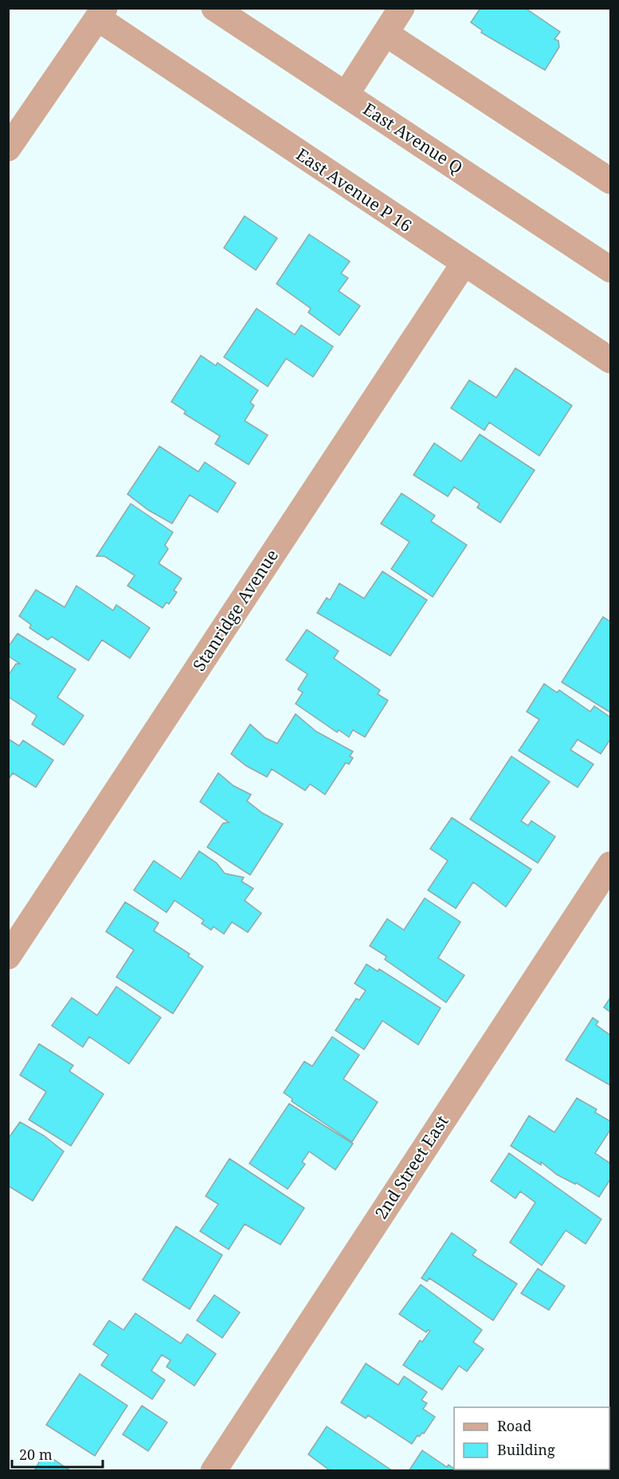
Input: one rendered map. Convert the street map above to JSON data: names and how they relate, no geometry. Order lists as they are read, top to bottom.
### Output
{
  "streets": {
    "street": [
      "East Avenue Q",
      "East Avenue P 16",
      "Stanridge Avenue",
      "2nd Street East"
    ]
  },
  "crossings": [
    ["East Avenue P 16", "Stanridge Avenue"]
  ],
  "legend": ["Road", "Building"],
  "scale_bar": "20 m"
}
